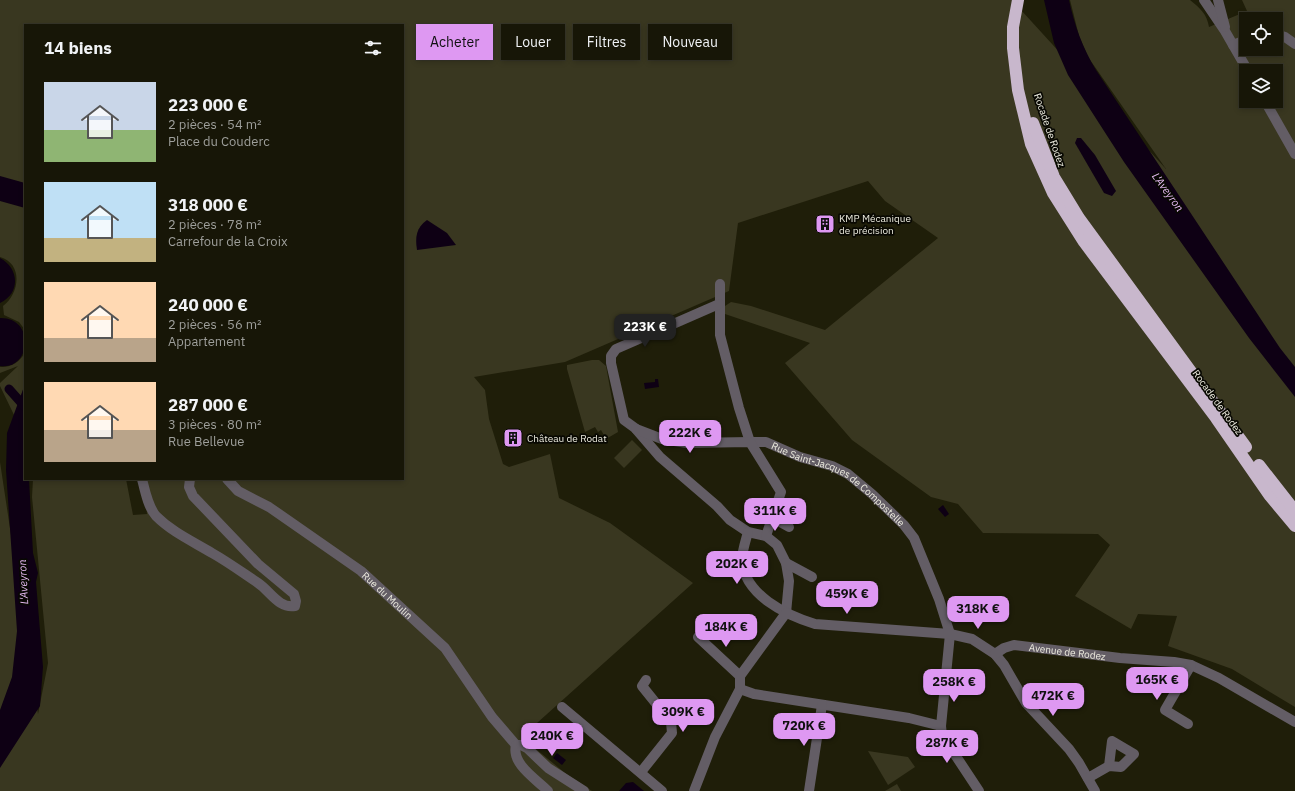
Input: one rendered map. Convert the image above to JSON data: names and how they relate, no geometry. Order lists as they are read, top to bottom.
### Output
{
  "streets": {
    "highway": ["Rocade de Rodez"],
    "street": ["Rue Saint-Jacques de Compostelle", "Rue du Moulin", "Avenue de Rodez"]
  },
  "water": ["L'Aveyron"],
  "places": {
    "building": ["KMP Mécanique de précision", "Château de Rodat"]
  },
  "page": {
    "chip": [
      "Acheter",
      "Louer",
      "Filtres",
      "Nouveau"
    ],
    "heading": "14 biens",
    "list": [
      {
        "name": "223 000 €",
        "note": "2 pièces · 54 m² · Place du Couderc"
      },
      {
        "name": "318 000 €",
        "note": "2 pièces · 78 m² · Carrefour de la Croix"
      },
      {
        "name": "240 000 €",
        "note": "2 pièces · 56 m² · Appartement"
      },
      {
        "name": "287 000 €",
        "note": "3 pièces · 80 m² · Rue Bellevue"
      }
    ],
    "price": [
      "223K €",
      "222K €",
      "311K €",
      "202K €",
      "459K €",
      "318K €",
      "184K €",
      "165K €",
      "258K €",
      "472K €",
      "309K €",
      "720K €",
      "240K €",
      "287K €"
    ]
  }
}
